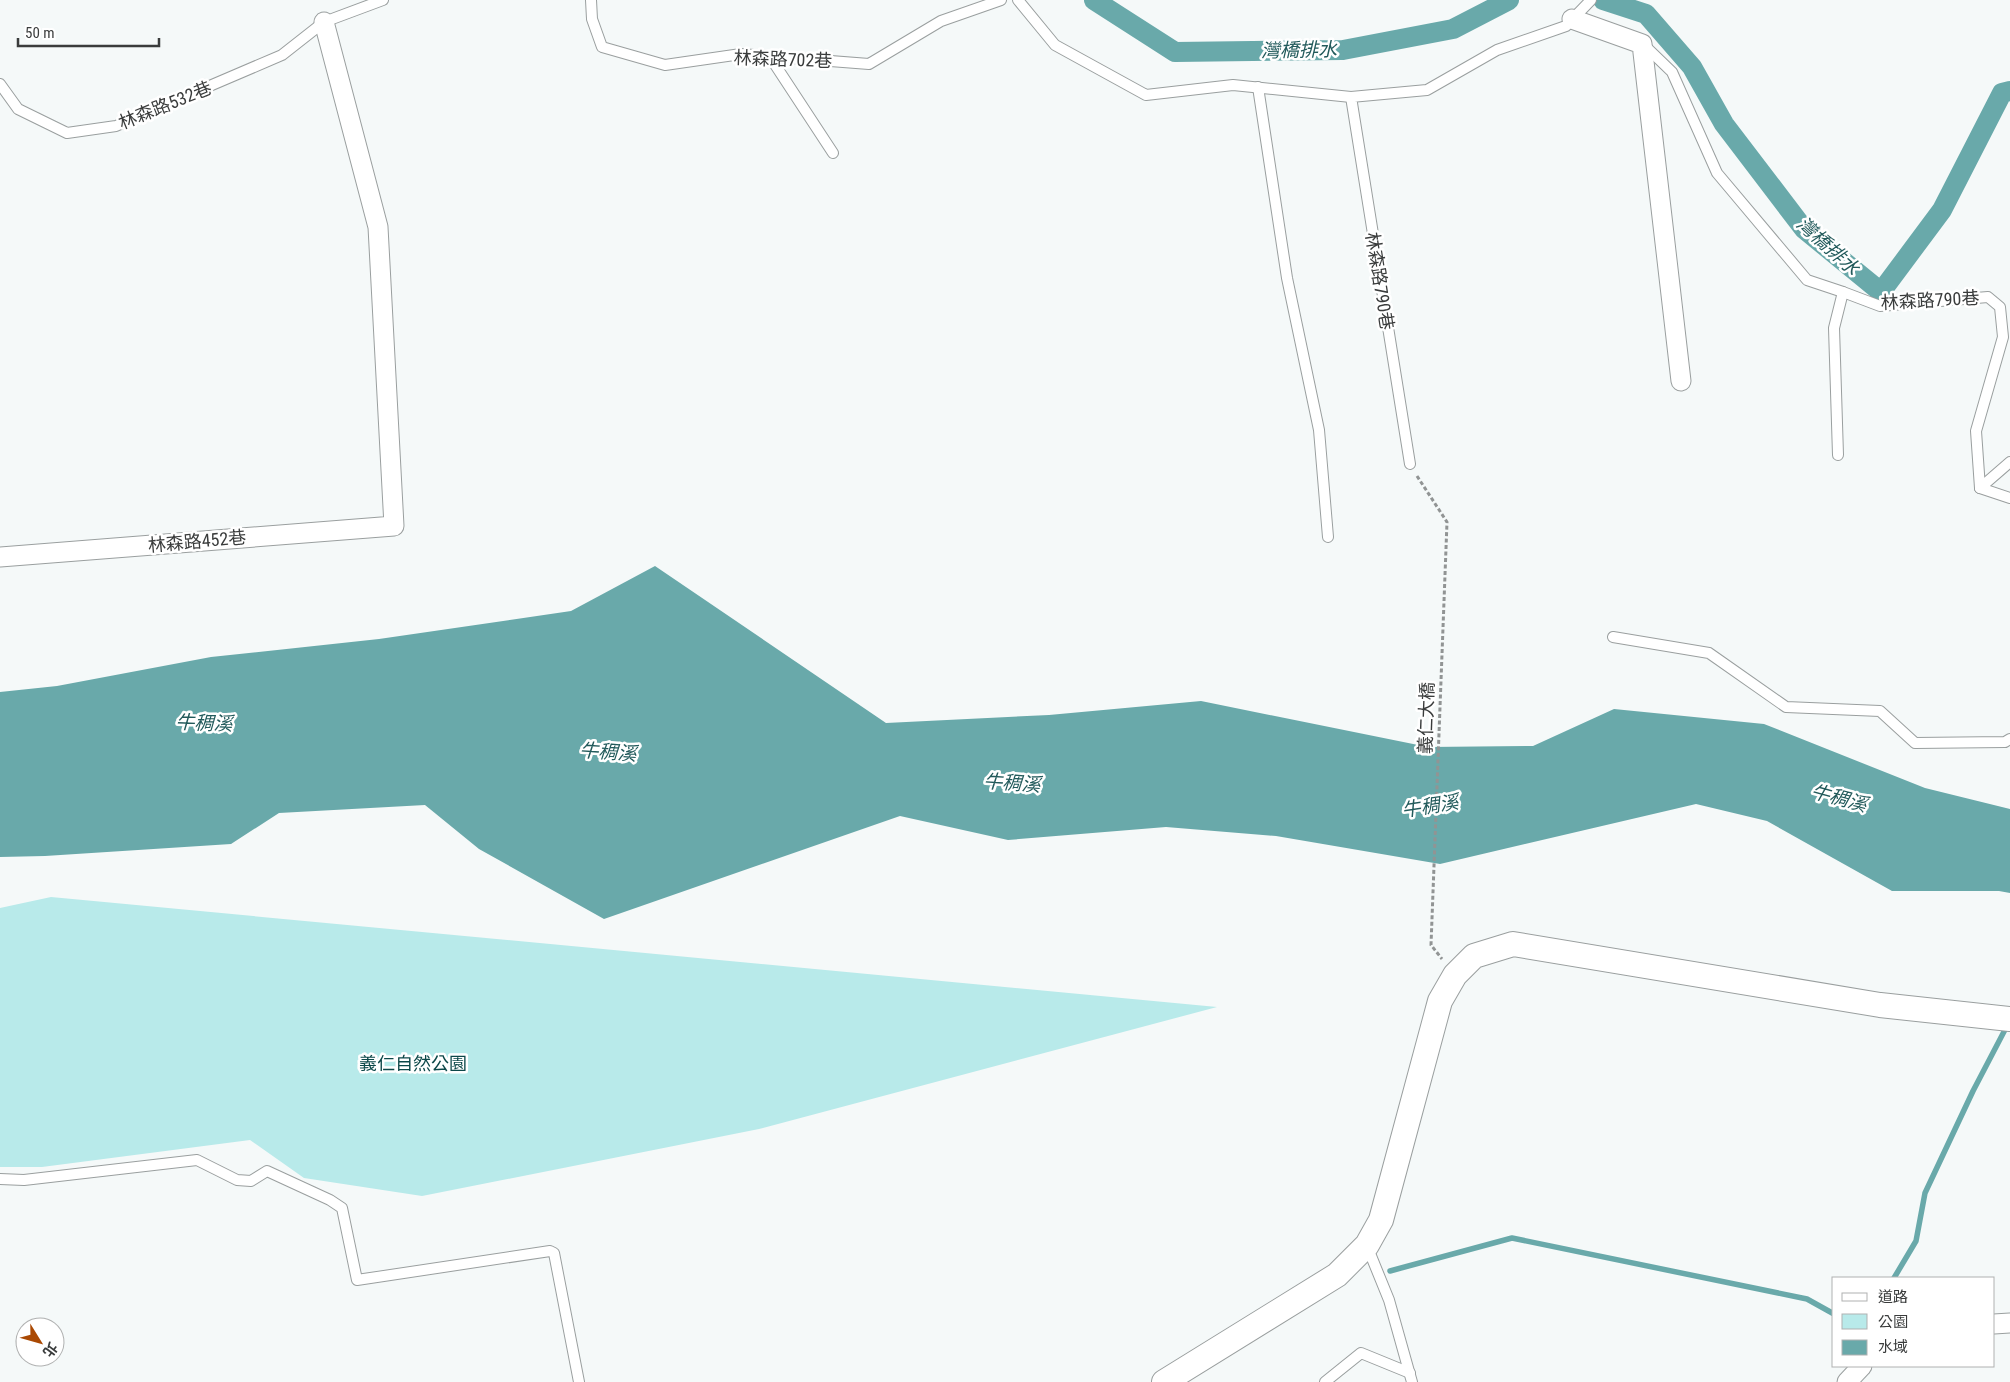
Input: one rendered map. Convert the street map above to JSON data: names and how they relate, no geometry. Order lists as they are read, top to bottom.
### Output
{
  "streets": {
    "street": ["林森路790巷", "林森路452巷"],
    "lane": ["林森路702巷", "林森路532巷"],
    "path": ["義仁大橋"]
  },
  "crossings": [
    ["林森路532巷", "林森路452巷"],
    ["林森路790巷", "義仁大橋"]
  ],
  "water": ["灣橋排水", "牛稠溪"],
  "parks": ["義仁自然公園"],
  "legend": ["道路", "公園", "水域"],
  "scale_bar": "50 m",
  "north": "bottom right"
}
